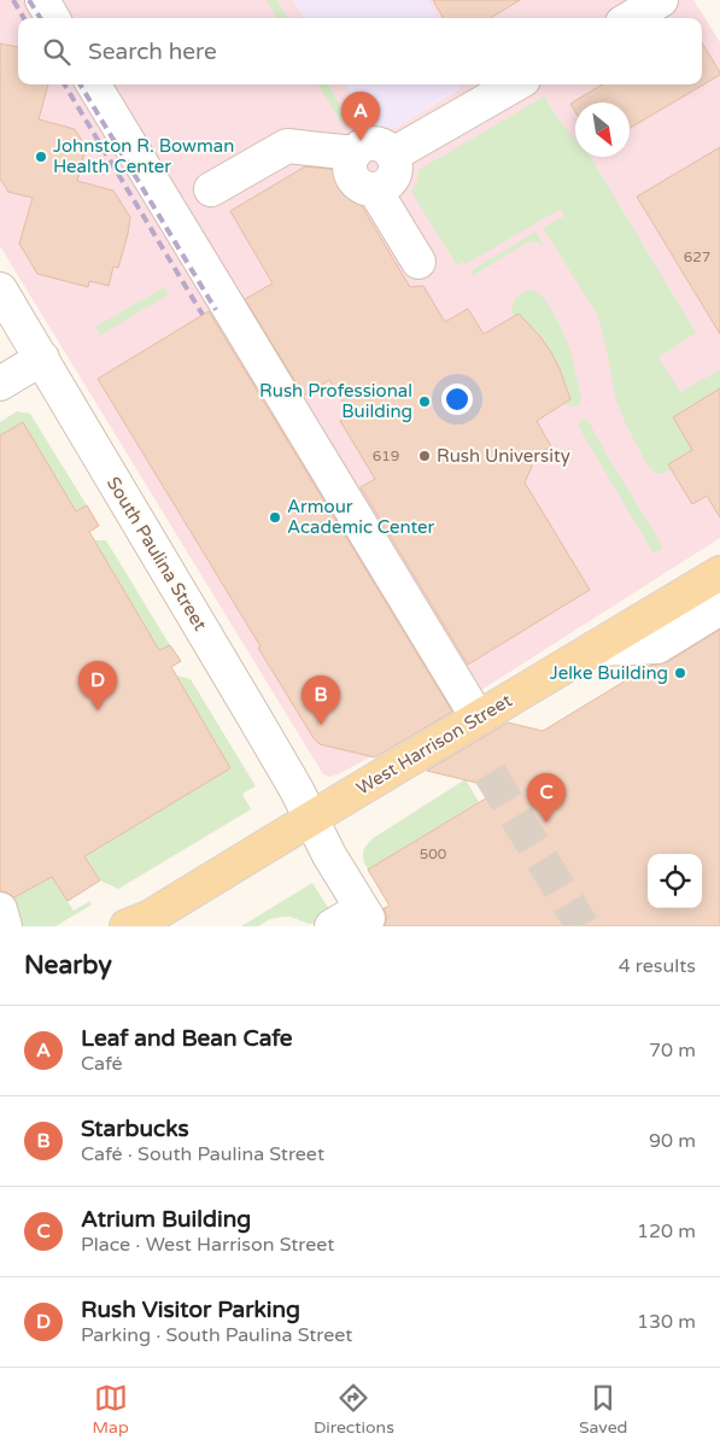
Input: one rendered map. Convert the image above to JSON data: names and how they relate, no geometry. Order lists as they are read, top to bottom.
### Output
{
  "streets": {
    "main road": ["West Harrison Street"],
    "street": ["South Paulina Street"]
  },
  "crossings": [
    ["South Paulina Street", "West Harrison Street"]
  ],
  "places": [
    "Johnston R. Bowman Health Center",
    "Rush Professional Building",
    "Rush University",
    "Armour Academic Center",
    "Jelke Building"
  ],
  "house_numbers": ["627", "619", "500"],
  "north": "bottom right",
  "page": {
    "search": "Search here",
    "pins": [
      "A",
      "D",
      "B",
      "C"
    ],
    "heading": ["Nearby", "4 results"],
    "list": [
      {
        "mark": "A",
        "name": "Leaf and Bean Cafe",
        "note": "Café",
        "value": "70 m"
      },
      {
        "mark": "B",
        "name": "Starbucks",
        "note": "Café · South Paulina Street",
        "value": "90 m"
      },
      {
        "mark": "C",
        "name": "Atrium Building",
        "note": "Place · West Harrison Street",
        "value": "120 m"
      },
      {
        "mark": "D",
        "name": "Rush Visitor Parking",
        "note": "Parking · South Paulina Street",
        "value": "130 m"
      }
    ],
    "nav": ["Map", "Directions", "Saved"]
  }
}
